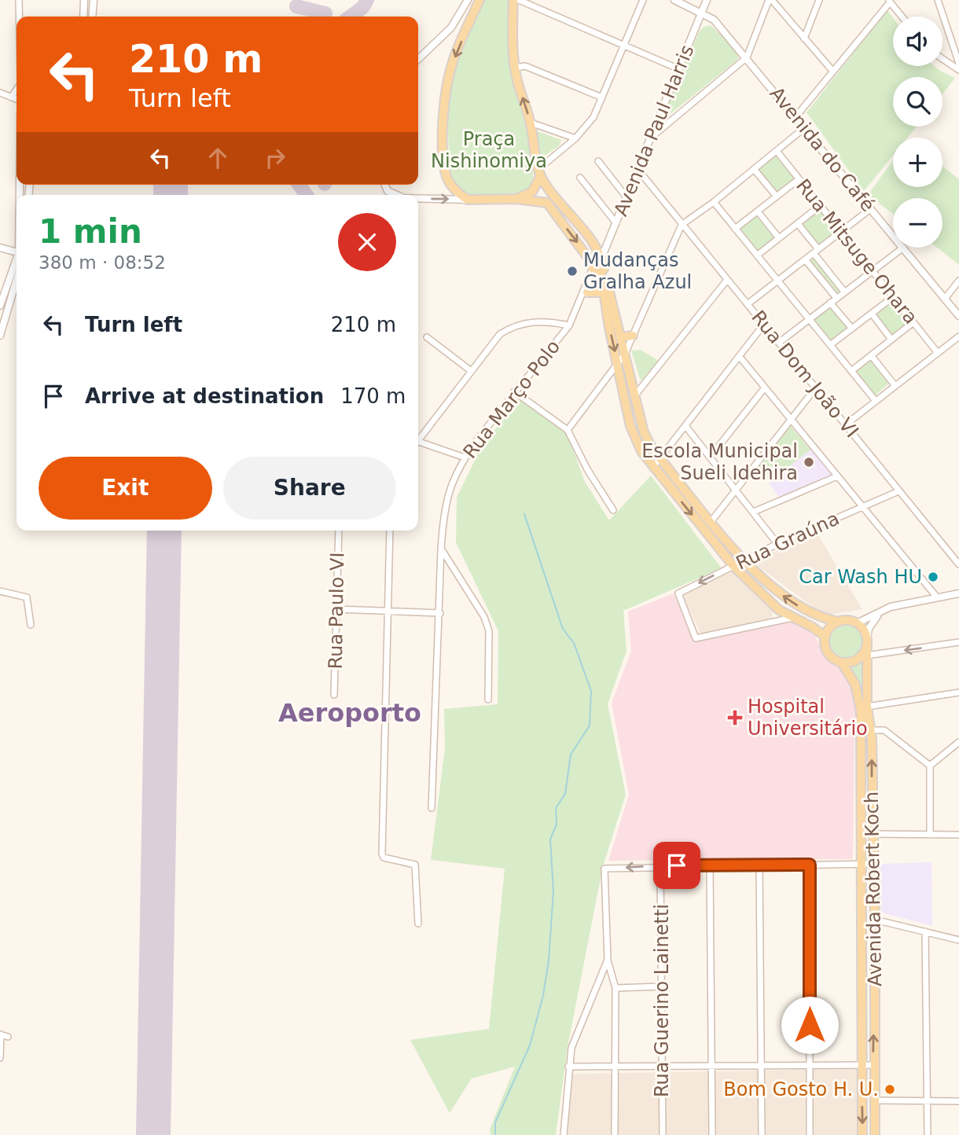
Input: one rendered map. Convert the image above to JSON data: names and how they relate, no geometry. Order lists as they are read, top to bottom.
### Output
{
  "streets": {
    "main road": ["Avenida Robert Koch"],
    "street": [
      "Avenida Paul Harris",
      "Avenida do Café",
      "Rua Mitsuge Ohara",
      "Rua Dom João VI",
      "Rua Março Polo",
      "Rua Graúna",
      "Rua Paulo VI",
      "Rua Guerino Lainetti"
    ]
  },
  "crossings": [
    ["Avenida Paul Harris", "Avenida do Café"],
    ["Avenida Paul Harris", "Rua Dom João VI"],
    ["Avenida Paul Harris", "Rua Março Polo"],
    ["Rua Dom João VI", "Rua Graúna"]
  ],
  "districts": ["Aeroporto"],
  "parks": ["Praça Nishinomiya"],
  "places": {
    "other": [
      "Mudanças Gralha Azul",
      "Escola Municipal Sueli Idehira",
      "Car Wash HU",
      "Bom Gosto H. U."
    ],
    "health": ["Hospital Universitário"]
  },
  "page": {
    "map_buttons": ["+", "−"],
    "turn": ["210 m", "Turn left"],
    "heading": ["1 min", "380 m · 08:52"],
    "list": [
      {
        "name": "Turn left",
        "value": "210 m"
      },
      {
        "name": "Arrive at destination",
        "value": "170 m"
      }
    ],
    "buttons": ["Exit", "Share"]
  }
}
